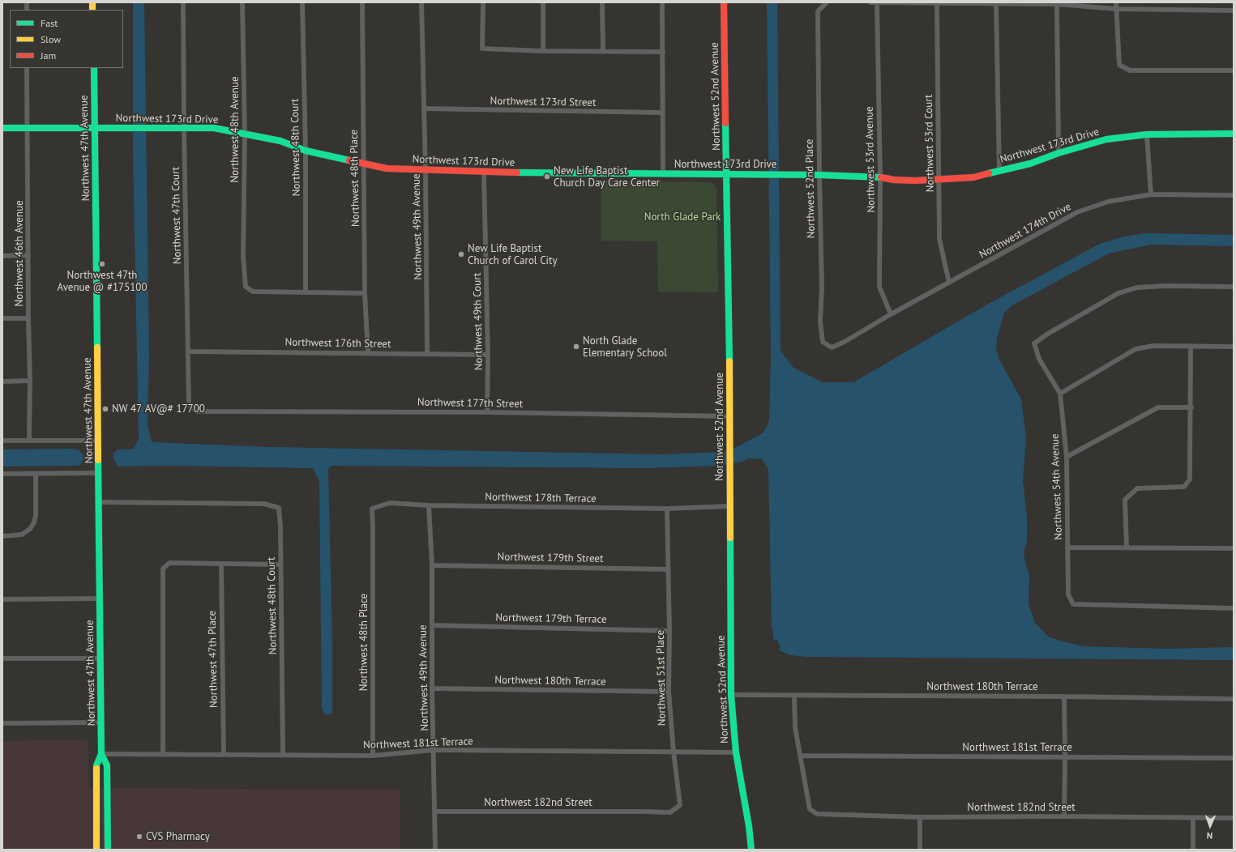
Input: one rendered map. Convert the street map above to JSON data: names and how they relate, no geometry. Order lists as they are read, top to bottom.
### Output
{
  "streets": {
    "street": [
      "Northwest 52nd Avenue",
      "Northwest 173rd Street",
      "Northwest 173rd Drive",
      "Northwest 48th Avenue",
      "Northwest 53rd Court",
      "Northwest 48th Court",
      "Northwest 47th Avenue",
      "Northwest 53rd Avenue",
      "Northwest 48th Place",
      "Northwest 52nd Place",
      "Northwest 47th Court",
      "Northwest 49th Avenue",
      "Northwest 174th Drive",
      "Northwest 46th Avenue",
      "Northwest 49th Court",
      "Northwest 176th Street",
      "Northwest 177th Street",
      "Northwest 54th Avenue",
      "Northwest 178th Terrace",
      "Northwest 179th Street",
      "Northwest 179th Terrace",
      "Northwest 47th Place",
      "Northwest 51st Place",
      "Northwest 180th Terrace",
      "Northwest 181st Terrace",
      "Northwest 182nd Street"
    ]
  },
  "crossings": [
    ["Northwest 52nd Avenue", "Northwest 173rd Drive"],
    ["Northwest 52nd Avenue", "Northwest 177th Street"],
    ["Northwest 52nd Avenue", "Northwest 178th Terrace"],
    ["Northwest 52nd Avenue", "Northwest 180th Terrace"],
    ["Northwest 52nd Avenue", "Northwest 181st Terrace"],
    ["Northwest 173rd Street", "Northwest 49th Avenue"],
    ["Northwest 173rd Drive", "Northwest 48th Avenue"],
    ["Northwest 173rd Drive", "Northwest 53rd Court"],
    ["Northwest 173rd Drive", "Northwest 48th Court"],
    ["Northwest 173rd Drive", "Northwest 47th Avenue"],
    ["Northwest 173rd Drive", "Northwest 53rd Avenue"],
    ["Northwest 173rd Drive", "Northwest 48th Place"],
    ["Northwest 173rd Drive", "Northwest 52nd Place"],
    ["Northwest 173rd Drive", "Northwest 47th Court"],
    ["Northwest 173rd Drive", "Northwest 49th Avenue"],
    ["Northwest 173rd Drive", "Northwest 46th Avenue"],
    ["Northwest 173rd Drive", "Northwest 49th Court"],
    ["Northwest 48th Avenue", "Northwest 48th Court"],
    ["Northwest 53rd Court", "Northwest 174th Drive"],
    ["Northwest 48th Court", "Northwest 47th Avenue"],
    ["Northwest 48th Court", "Northwest 181st Terrace"],
    ["Northwest 47th Avenue", "Northwest 181st Terrace"],
    ["Northwest 53rd Avenue", "Northwest 174th Drive"],
    ["Northwest 48th Place", "Northwest 176th Street"],
    ["Northwest 48th Place", "Northwest 178th Terrace"],
    ["Northwest 48th Place", "Northwest 181st Terrace"],
    ["Northwest 52nd Place", "Northwest 174th Drive"],
    ["Northwest 47th Court", "Northwest 176th Street"],
    ["Northwest 47th Court", "Northwest 177th Street"],
    ["Northwest 49th Avenue", "Northwest 176th Street"],
    ["Northwest 49th Avenue", "Northwest 178th Terrace"],
    ["Northwest 49th Avenue", "Northwest 179th Street"],
    ["Northwest 49th Avenue", "Northwest 179th Terrace"],
    ["Northwest 49th Avenue", "Northwest 180th Terrace"],
    ["Northwest 49th Avenue", "Northwest 181st Terrace"],
    ["Northwest 49th Avenue", "Northwest 182nd Street"],
    ["Northwest 49th Court", "Northwest 176th Street"],
    ["Northwest 49th Court", "Northwest 177th Street"],
    ["Northwest 178th Terrace", "Northwest 51st Place"],
    ["Northwest 179th Street", "Northwest 51st Place"],
    ["Northwest 179th Terrace", "Northwest 51st Place"],
    ["Northwest 47th Place", "Northwest 181st Terrace"],
    ["Northwest 51st Place", "Northwest 180th Terrace"],
    ["Northwest 51st Place", "Northwest 181st Terrace"],
    ["Northwest 51st Place", "Northwest 182nd Street"],
    ["Northwest 181st Terrace", "Northwest 182nd Street"]
  ],
  "parks": ["North Glade Park"],
  "places": [
    "New Life Baptist Church Day Care Center",
    "New Life Baptist Church of Carol City",
    "Northwest 47th Avenue @ #175100",
    "North Glade Elementary School",
    "NW 47 AV@# 17700",
    "CVS Pharmacy"
  ],
  "legend": ["Fast", "Slow", "Jam"],
  "north": "bottom"
}
